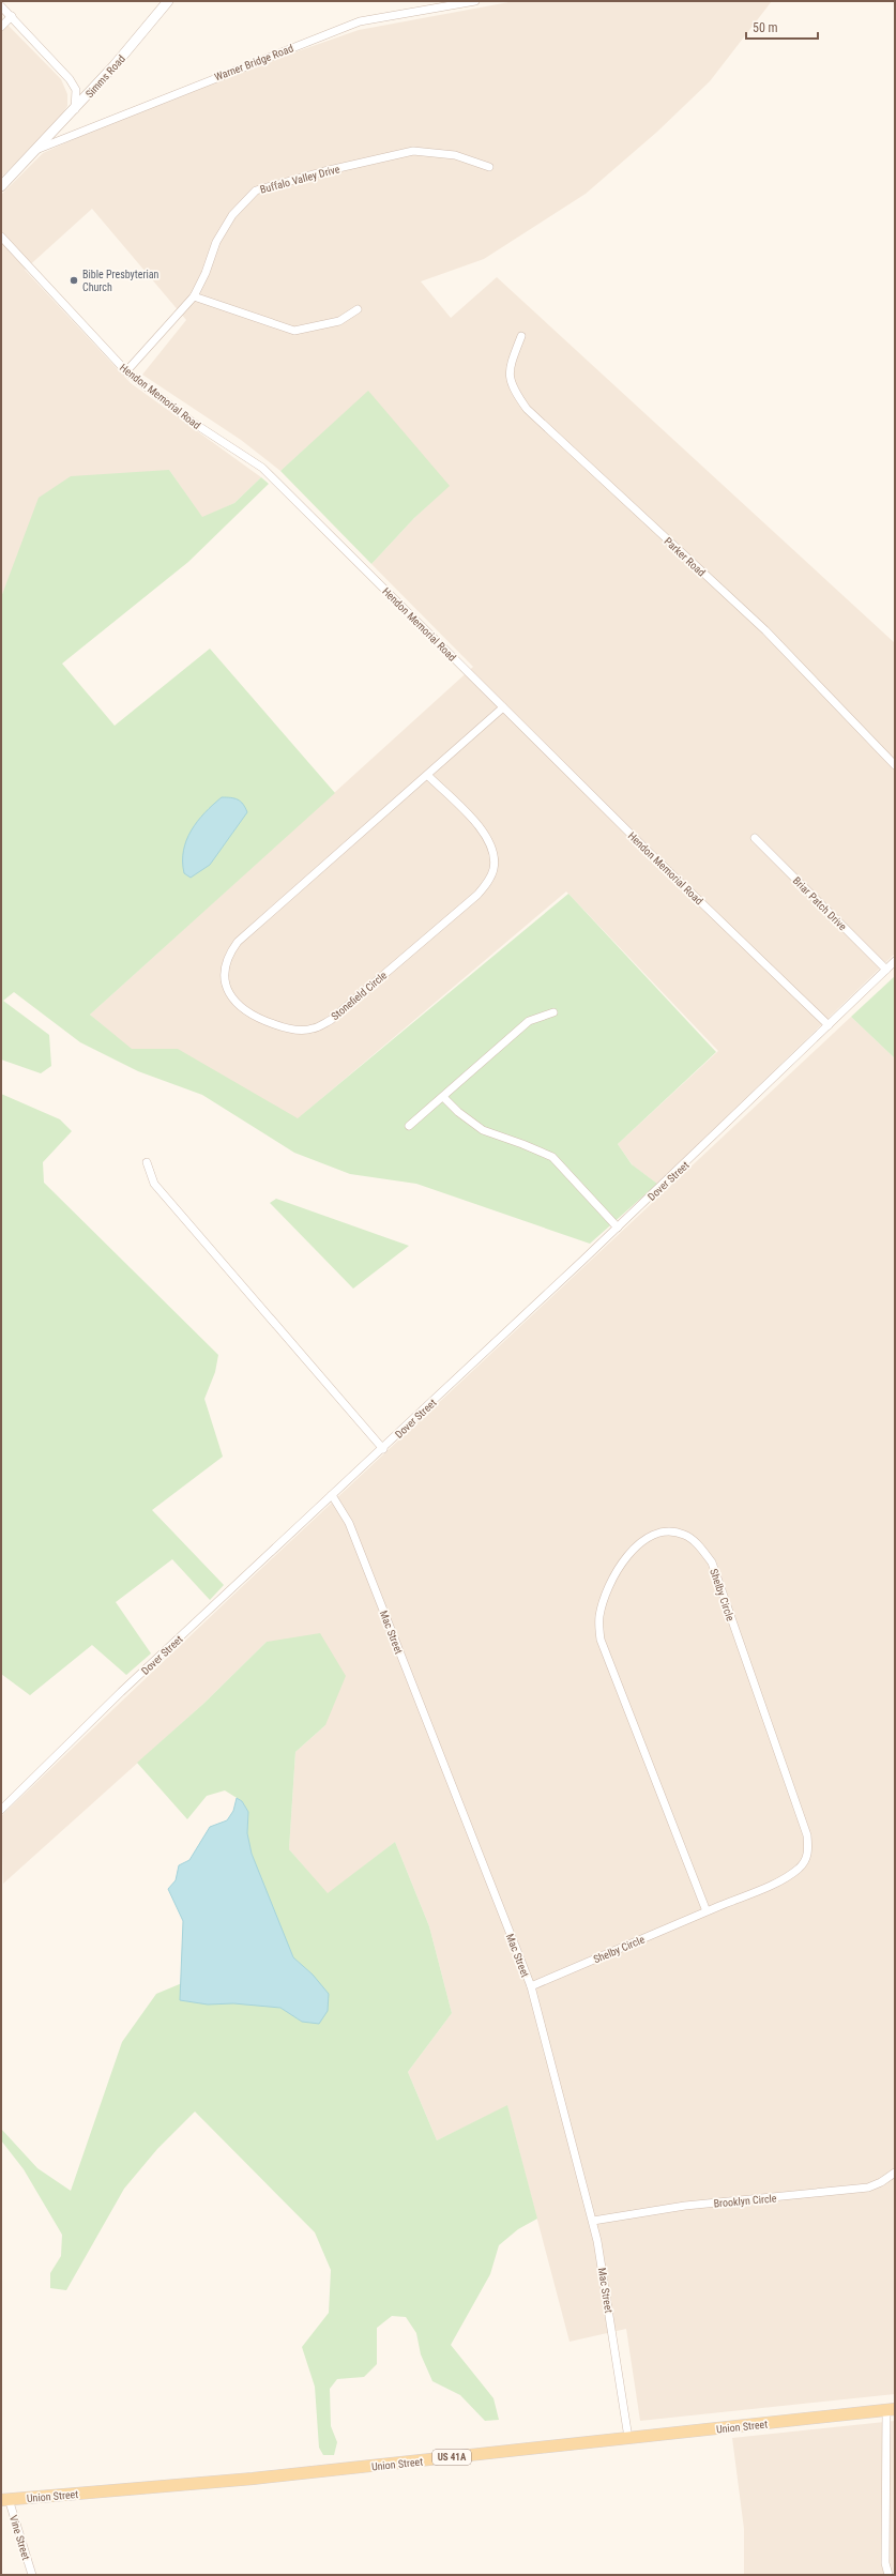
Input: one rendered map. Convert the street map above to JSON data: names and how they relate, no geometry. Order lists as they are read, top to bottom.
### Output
{
  "streets": {
    "main road": ["Union Street", "US 41A"],
    "street": [
      "Warner Bridge Road",
      "Simms Road",
      "Buffalo Valley Drive",
      "Hendon Memorial Road",
      "Parker Road",
      "Briar Patch Drive",
      "Stonefield Circle",
      "Dover Street",
      "Shelby Circle",
      "Mac Street",
      "Brooklyn Circle",
      "Vine Street"
    ]
  },
  "crossings": [
    ["Warner Bridge Road", "Simms Road"],
    ["Buffalo Valley Drive", "Hendon Memorial Road"],
    ["Hendon Memorial Road", "Stonefield Circle"],
    ["Hendon Memorial Road", "Dover Street"],
    ["Briar Patch Drive", "Dover Street"],
    ["Dover Street", "Mac Street"],
    ["Shelby Circle", "Mac Street"],
    ["Mac Street", "Brooklyn Circle"],
    ["Mac Street", "Union Street"],
    ["Union Street", "Vine Street"]
  ],
  "places": ["Bible Presbyterian Church"],
  "scale_bar": "50 m"
}
